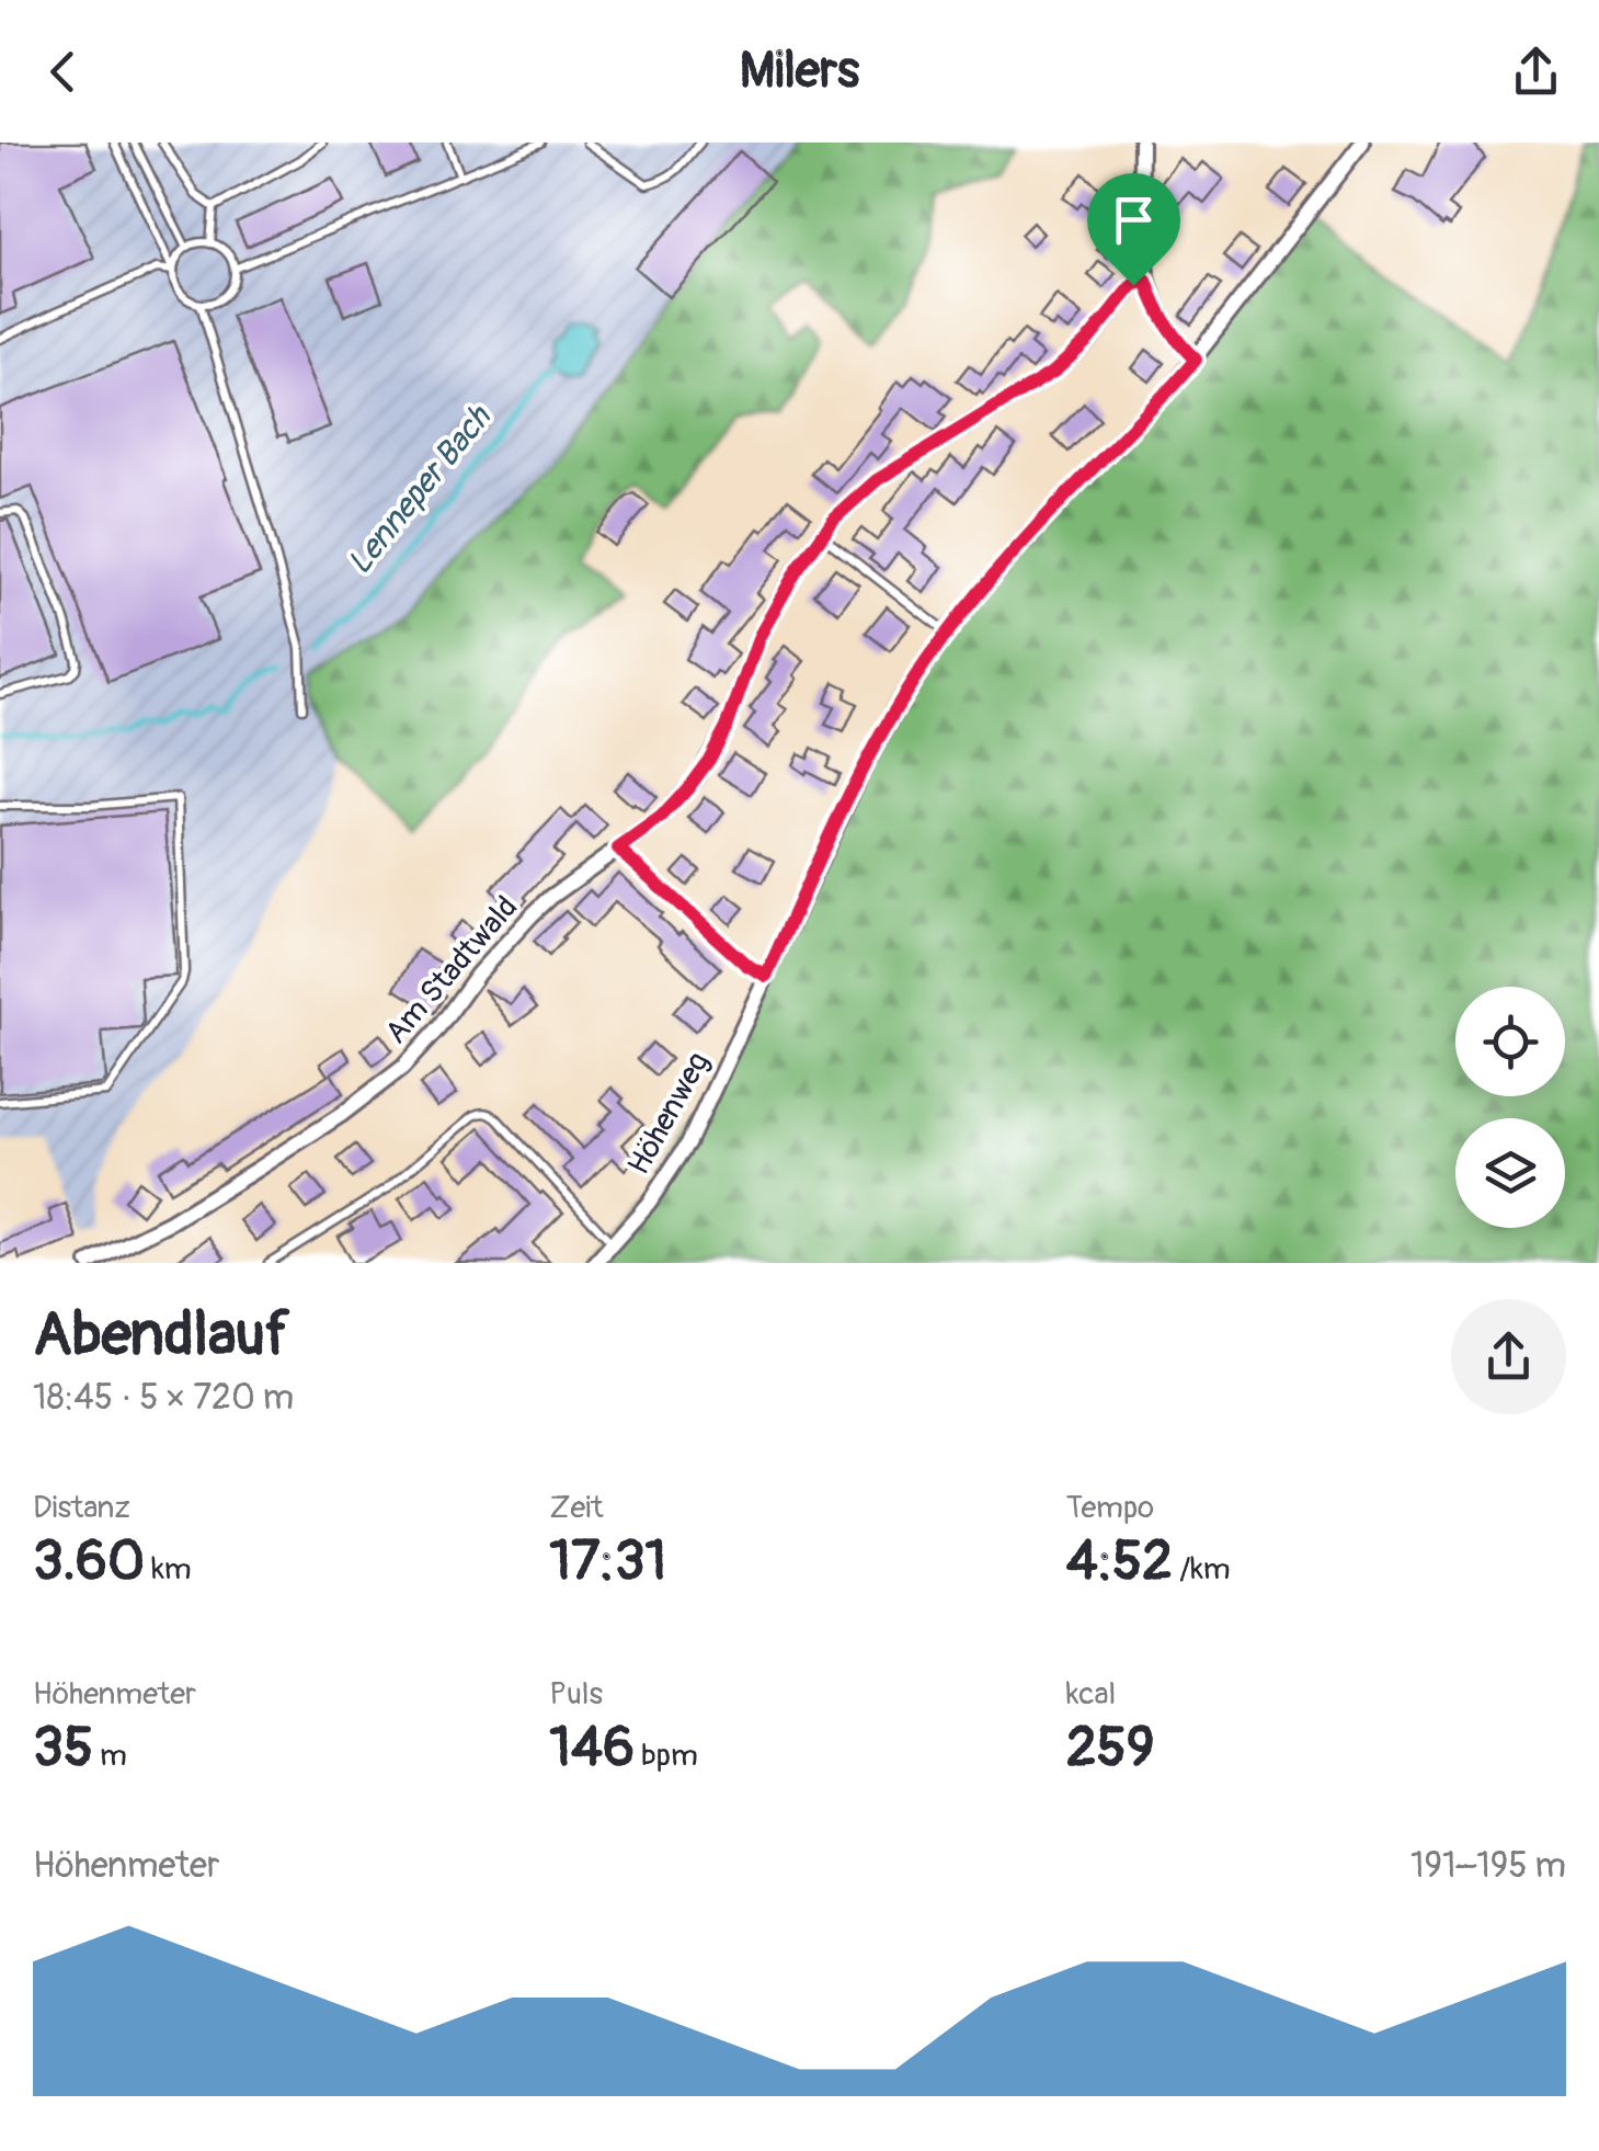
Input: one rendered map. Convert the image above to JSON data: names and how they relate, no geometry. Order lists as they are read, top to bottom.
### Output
{
  "streets": {
    "street": ["Am Stadtwald", "Höhenweg"]
  },
  "water": ["Lenneper Bach"],
  "page": {
    "header": "Milers",
    "heading": ["Abendlauf", "18:45 · 5 × 720 m"],
    "stats": [
      ["Distanz", "3.60 km"],
      ["Zeit", "17:31"],
      ["Tempo", "4:52 /km"],
      ["Höhenmeter", "35 m"],
      ["Puls", "146 bpm"],
      ["kcal", "259"]
    ],
    "chart": ["Höhenmeter", "191–195 m"]
  }
}
